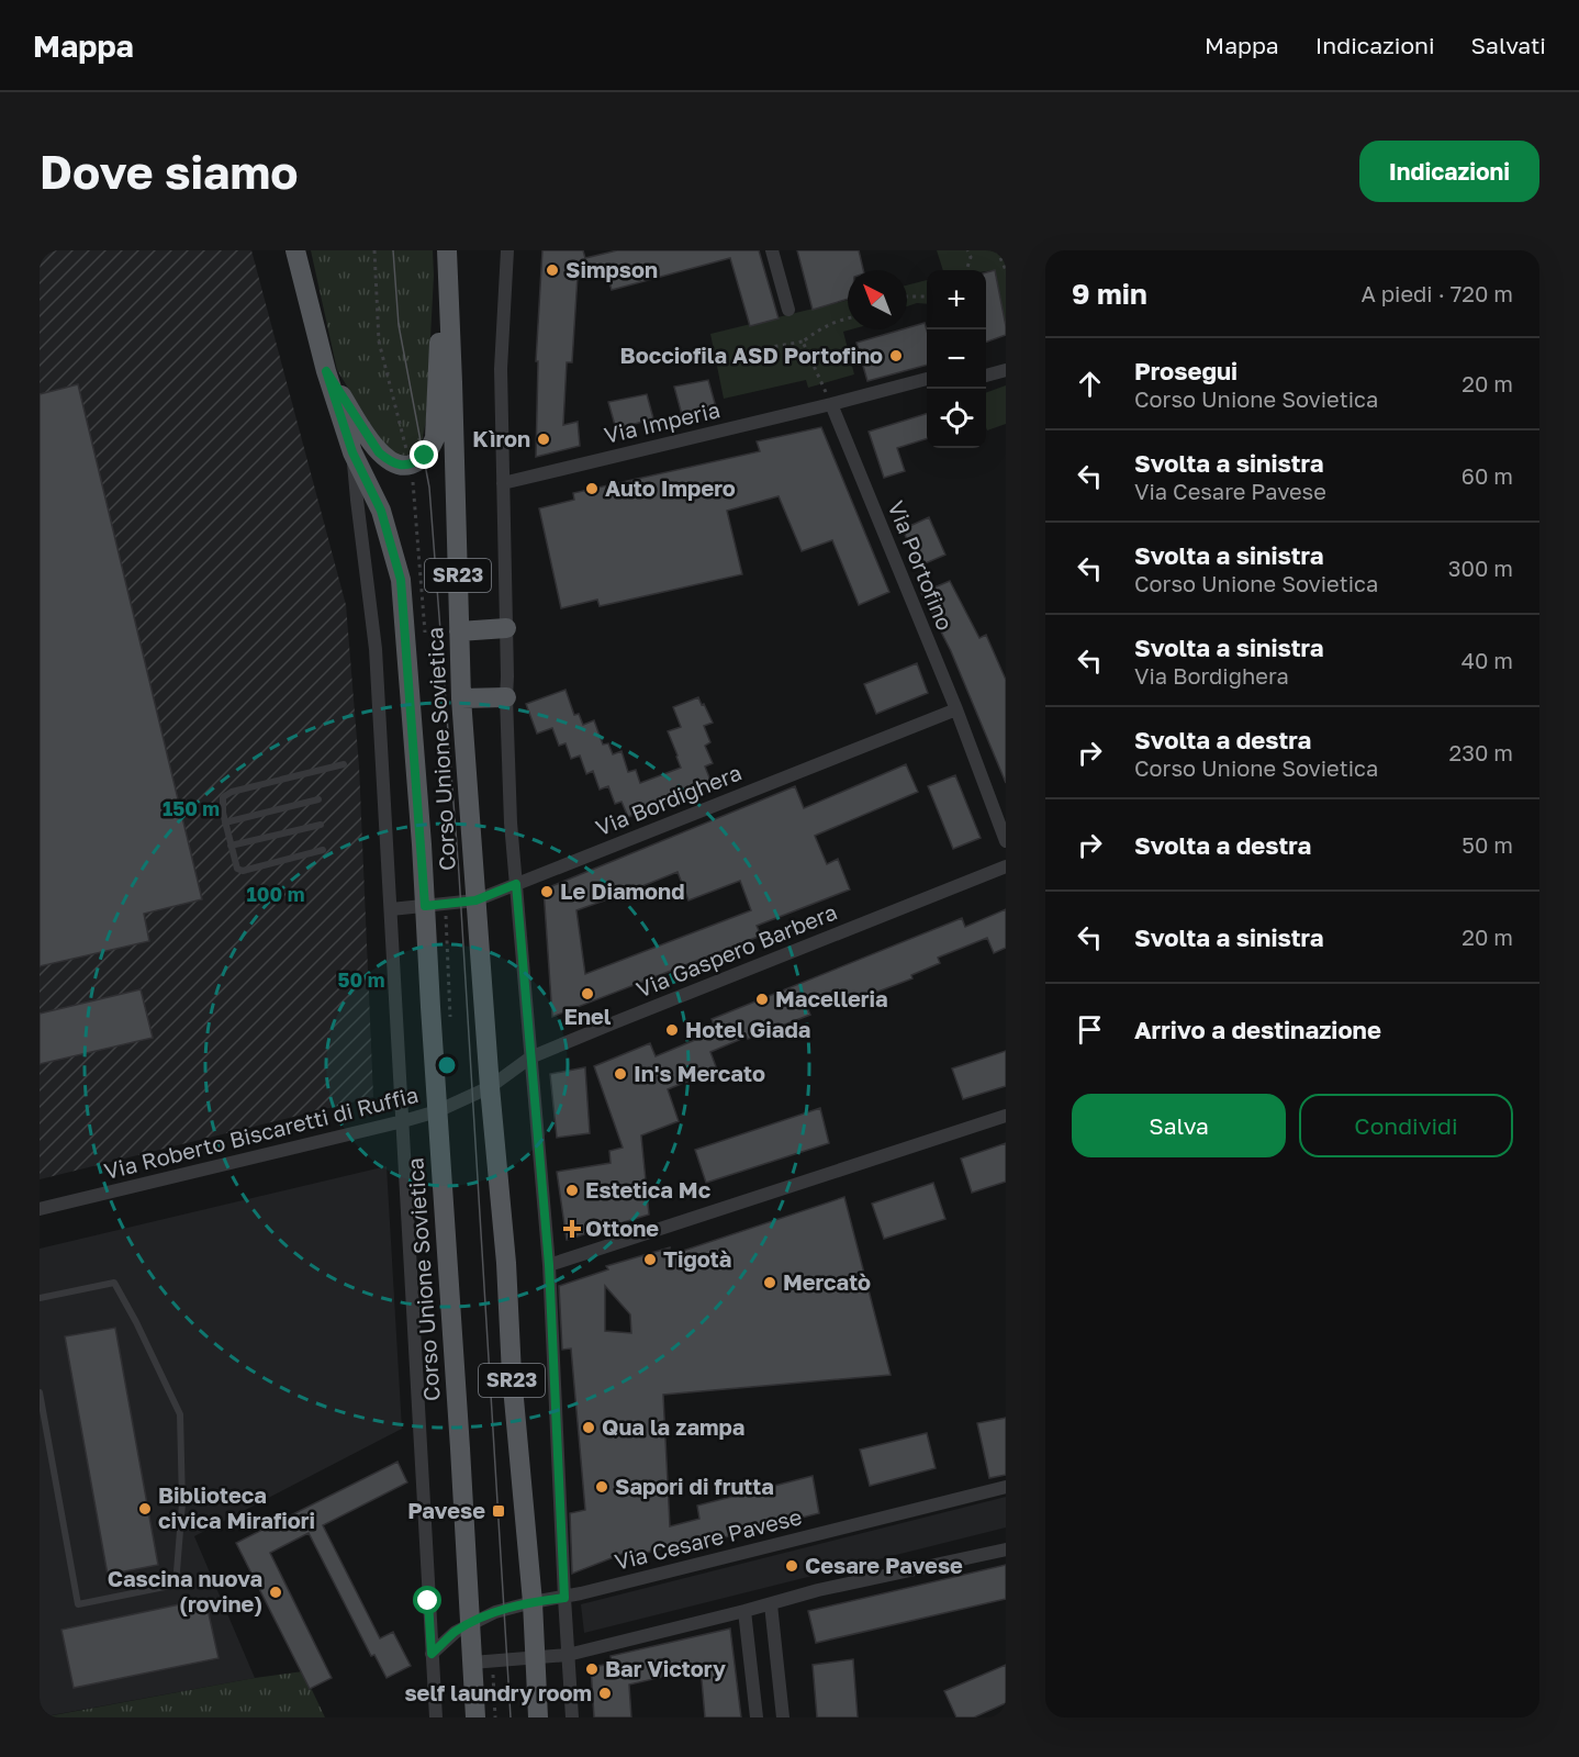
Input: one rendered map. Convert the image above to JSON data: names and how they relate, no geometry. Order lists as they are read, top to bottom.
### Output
{
  "streets": {
    "main road": ["SR23", "Corso Unione Sovietica"],
    "street": [
      "Via Imperia",
      "Via Portofino",
      "Via Bordighera",
      "Via Gaspero Barbera",
      "Via Roberto Biscaretti di Ruffia",
      "Via Cesare Pavese"
    ]
  },
  "crossings": [
    ["Via Imperia", "Via Portofino"],
    ["Via Portofino", "Via Bordighera"],
    ["Corso Unione Sovietica", "Via Bordighera"],
    ["Corso Unione Sovietica", "Via Gaspero Barbera"],
    ["Corso Unione Sovietica", "Via Roberto Biscaretti di Ruffia"],
    ["Corso Unione Sovietica", "Via Cesare Pavese"],
    ["Via Gaspero Barbera", "Via Roberto Biscaretti di Ruffia"]
  ],
  "places": {
    "other": [
      "Simpson",
      "Bocciofila ASD Portofino",
      "Kìron",
      "Auto Impero",
      "Le Diamond",
      "Enel",
      "Macelleria",
      "Hotel Giada",
      "In's Mercato",
      "Estetica Mc",
      "Tigotà",
      "Mercatò",
      "Qua la zampa",
      "Sapori di frutta",
      "Biblioteca civica Mirafiori",
      "Cesare Pavese",
      "Cascina nuova (rovine)",
      "Bar Victory",
      "self laundry room"
    ],
    "health": ["Ottone"],
    "transit": ["Pavese"]
  },
  "north": "top left",
  "page": {
    "header": "Mappa",
    "nav": ["Mappa", "Indicazioni", "Salvati"],
    "buttons": [
      "Indicazioni",
      ["Salva", "Condividi"]
    ],
    "title": "Dove siamo",
    "heading": ["9 min", "A piedi · 720 m"],
    "map_buttons": ["+", "−"],
    "list": [
      ["Prosegui", "Corso Unione Sovietica", "20 m"],
      ["Svolta a sinistra", "Via Cesare Pavese", "60 m"],
      ["Svolta a sinistra", "Corso Unione Sovietica", "300 m"],
      ["Svolta a sinistra", "Via Bordighera", "40 m"],
      ["Svolta a destra", "Corso Unione Sovietica", "230 m"],
      ["Svolta a destra", "50 m"],
      ["Svolta a sinistra", "20 m"],
      "Arrivo a destinazione"
    ]
  },
  "rings": ["150 m", "100 m", "50 m"]
}
